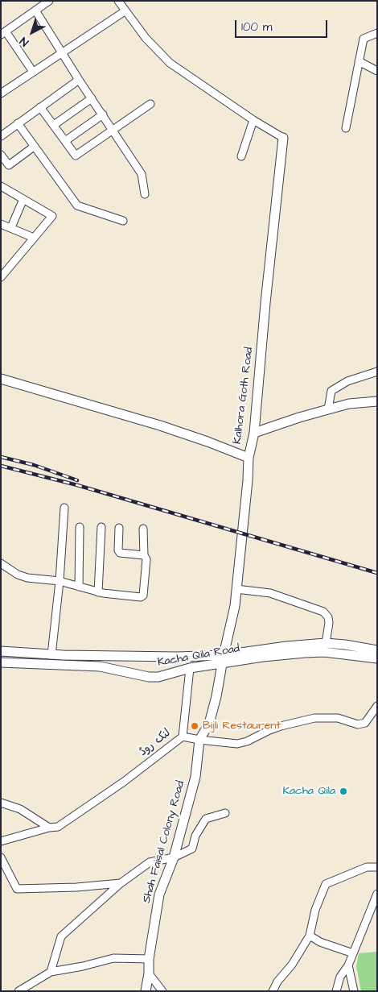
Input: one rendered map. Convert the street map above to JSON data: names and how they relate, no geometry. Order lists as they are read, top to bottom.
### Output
{
  "streets": {
    "street": [
      "Kalhora Goth Road",
      "Kacha Qila Road",
      "لنک روڈ",
      "Shah Faisal Colony Road"
    ]
  },
  "crossings": [
    ["Kalhora Goth Road", "Kacha Qila Road"],
    ["Kalhora Goth Road", "Shah Faisal Colony Road"],
    ["Kacha Qila Road", "Shah Faisal Colony Road"],
    ["لنک روڈ", "Shah Faisal Colony Road"]
  ],
  "places": ["Bijli Restaurent", "Kacha Qila"],
  "scale_bar": "100 m",
  "north": "bottom left"
}
